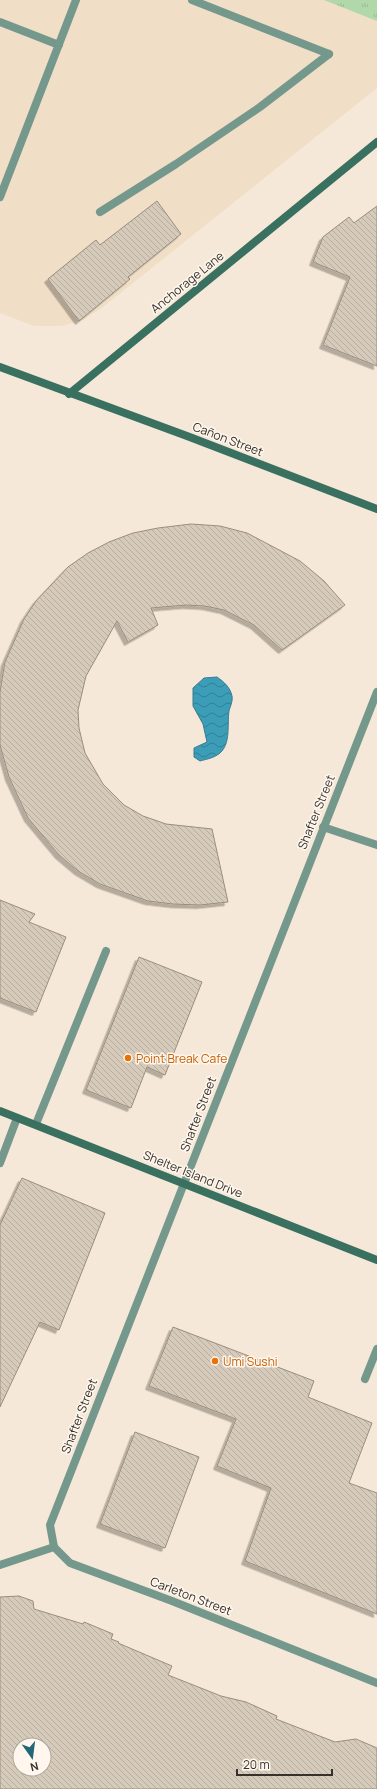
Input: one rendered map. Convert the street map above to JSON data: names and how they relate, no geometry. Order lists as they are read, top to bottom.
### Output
{
  "streets": {
    "street": [
      "Anchorage Lane",
      "Cañon Street",
      "Shafter Street",
      "Shelter Island Drive",
      "Carleton Street"
    ]
  },
  "crossings": [
    ["Anchorage Lane", "Cañon Street"],
    ["Shafter Street", "Shelter Island Drive"],
    ["Shafter Street", "Carleton Street"]
  ],
  "places": ["Point Break Cafe", "Umi Sushi"],
  "scale_bar": "20 m",
  "north": "bottom"
}
